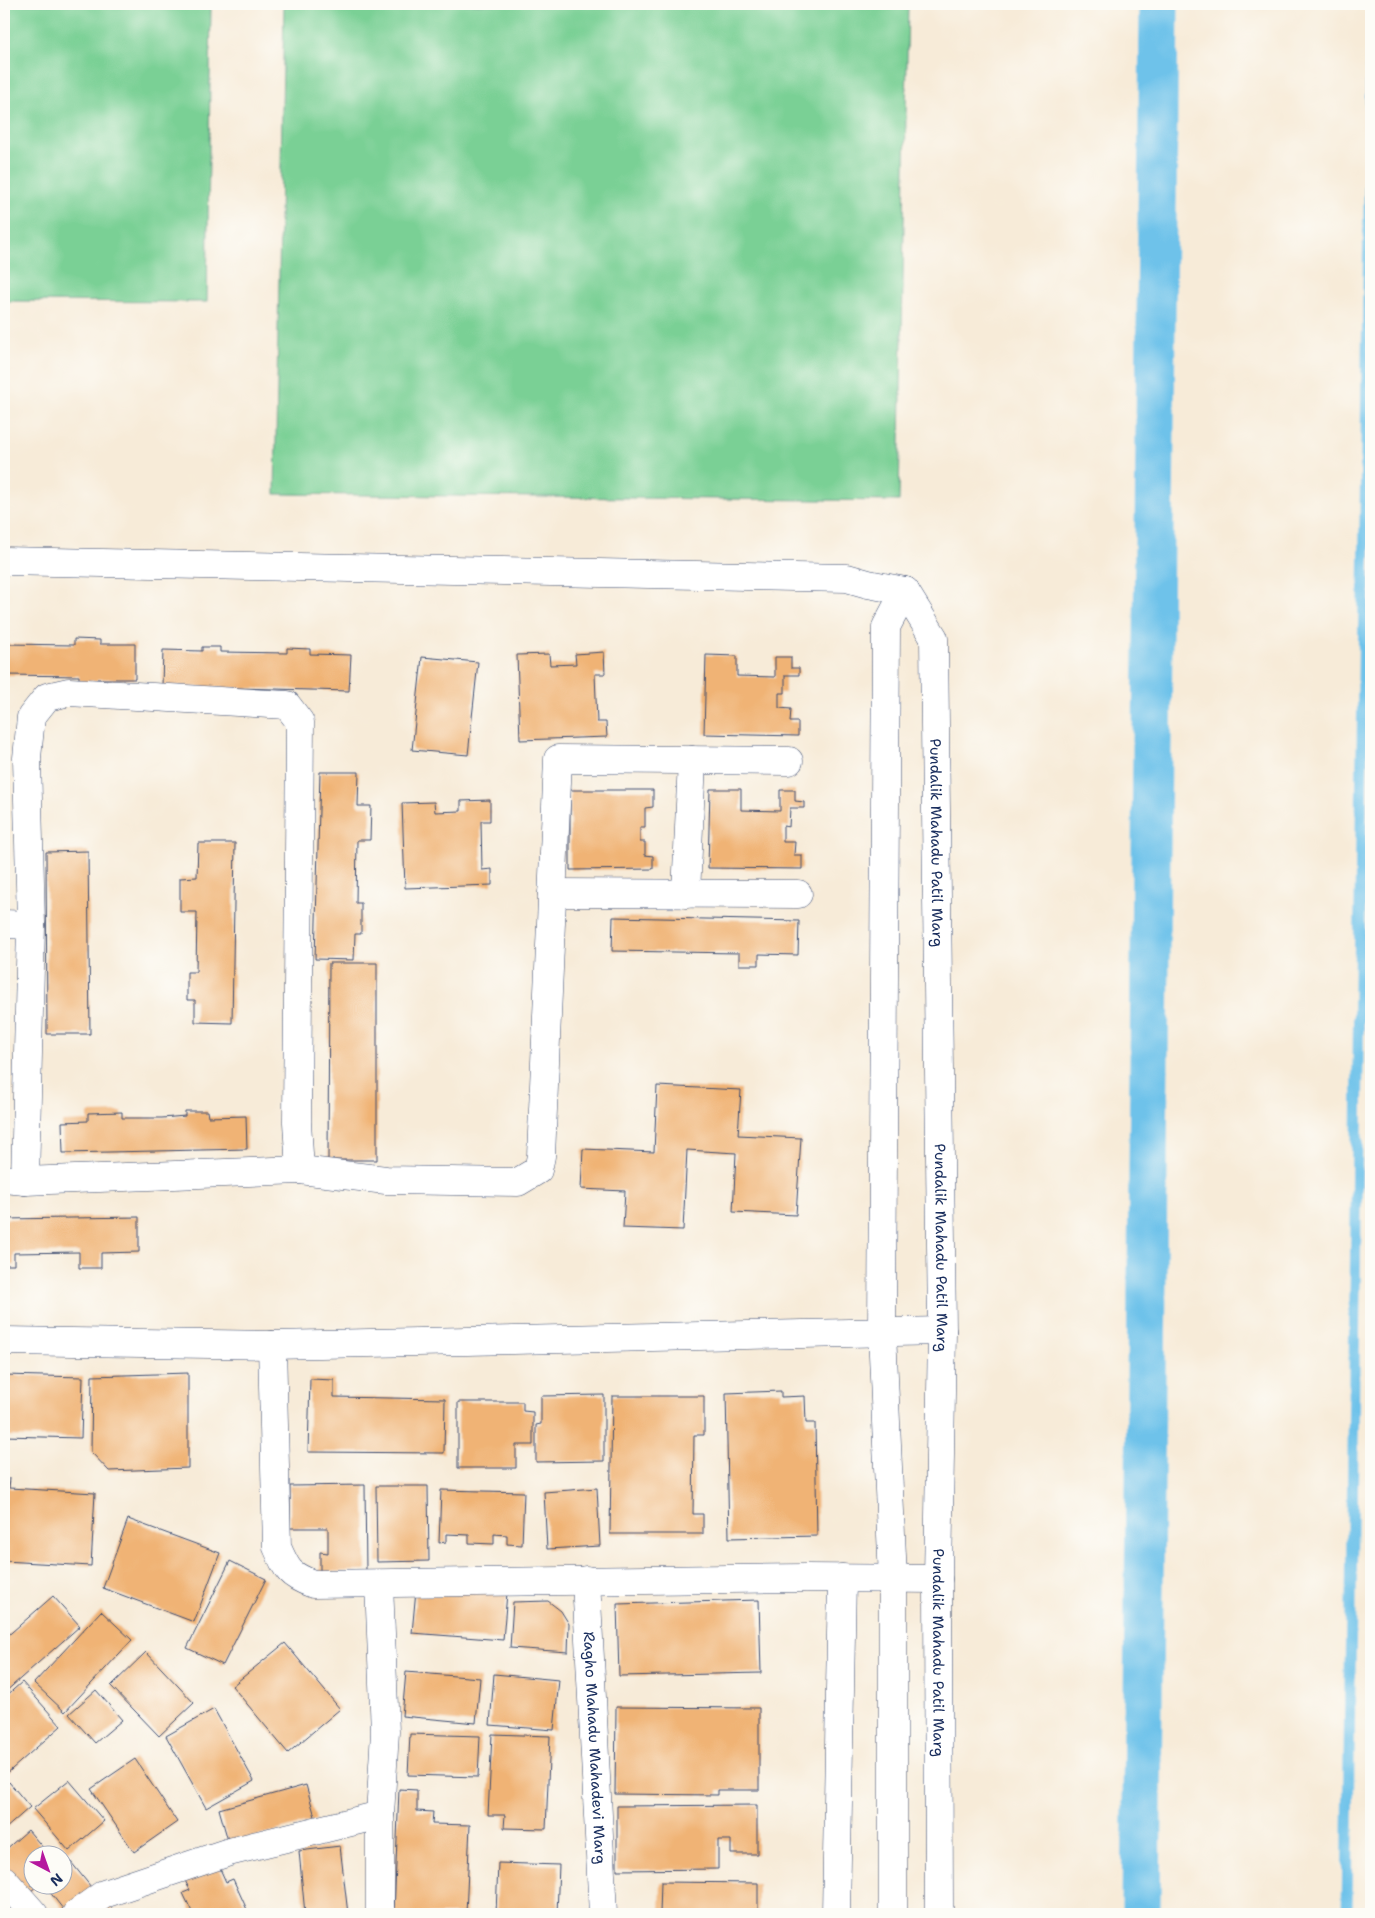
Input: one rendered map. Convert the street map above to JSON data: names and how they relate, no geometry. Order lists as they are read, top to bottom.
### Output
{
  "streets": {
    "street": ["Pundalik Mahadu Patil Marg", "Ragho Mahadu Mahadevi Marg"]
  },
  "north": "bottom right"
}
